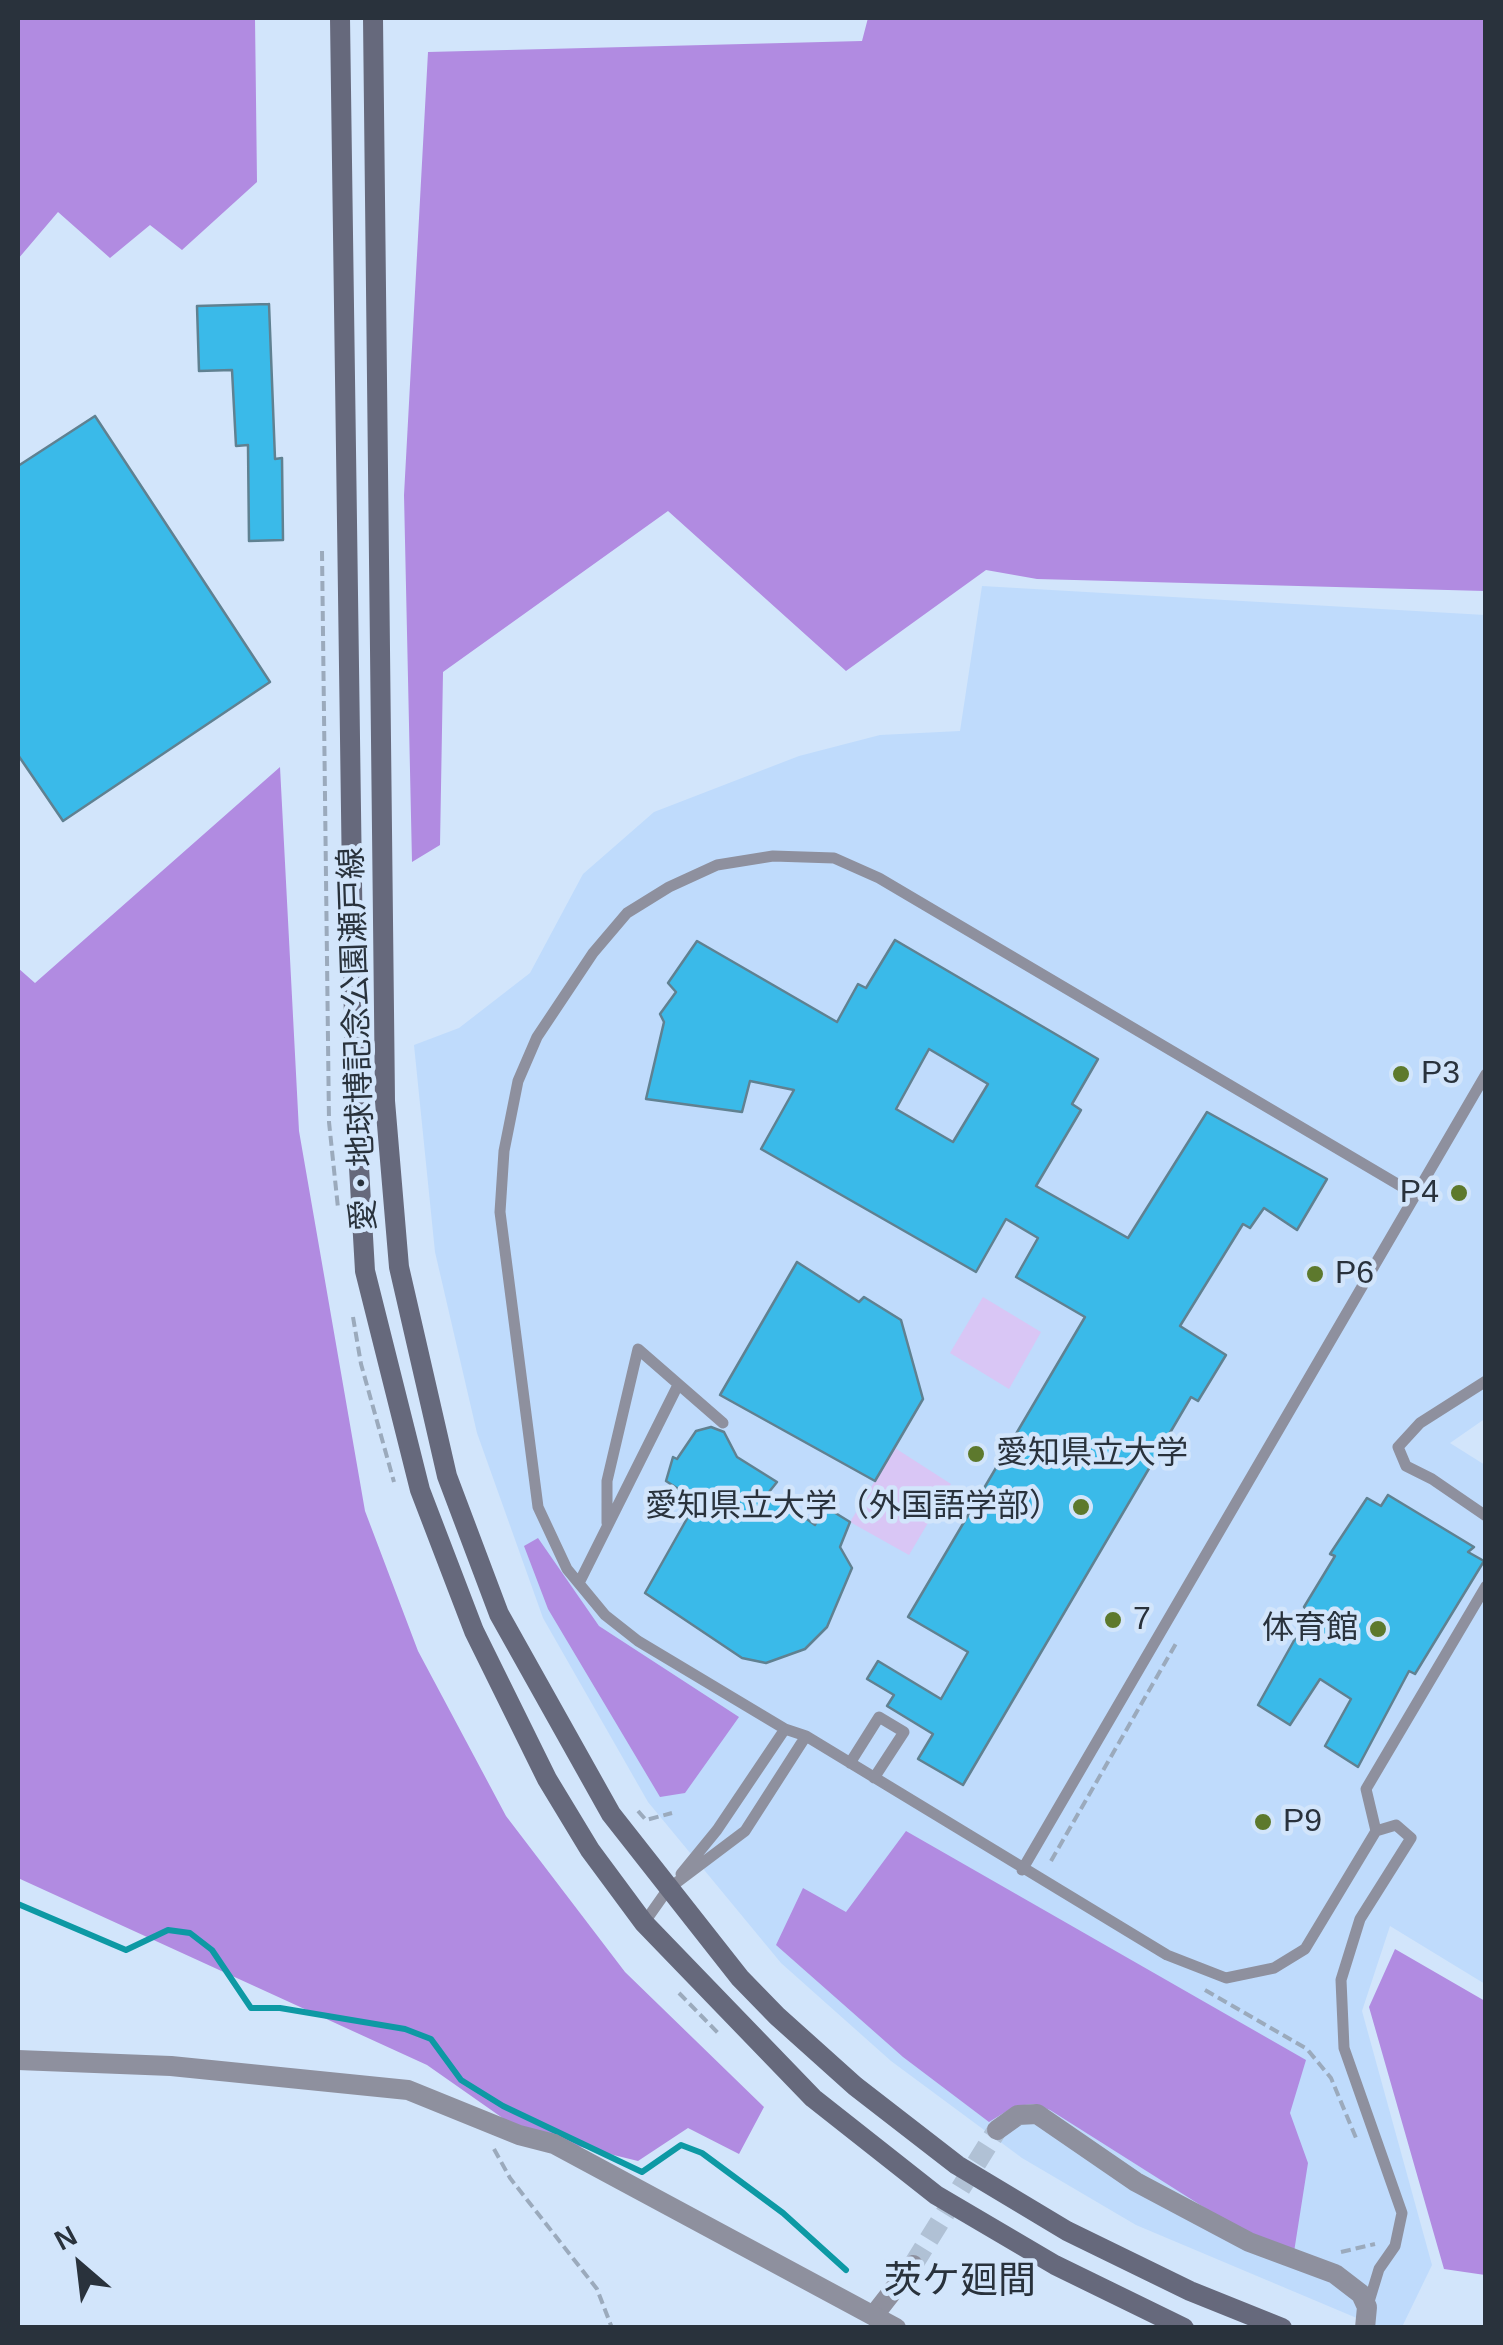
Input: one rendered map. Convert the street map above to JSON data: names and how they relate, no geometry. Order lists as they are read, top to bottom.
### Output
{
  "streets": {
    "main road": ["愛・地球博記念公園瀬戸線"]
  },
  "districts": ["茨ケ廻間"],
  "places": [
    "P3",
    "P4",
    "P6",
    "愛知県立大学",
    "愛知県立大学（外国語学部）",
    "7",
    "体育館",
    "P9"
  ],
  "north": "top left"
}
